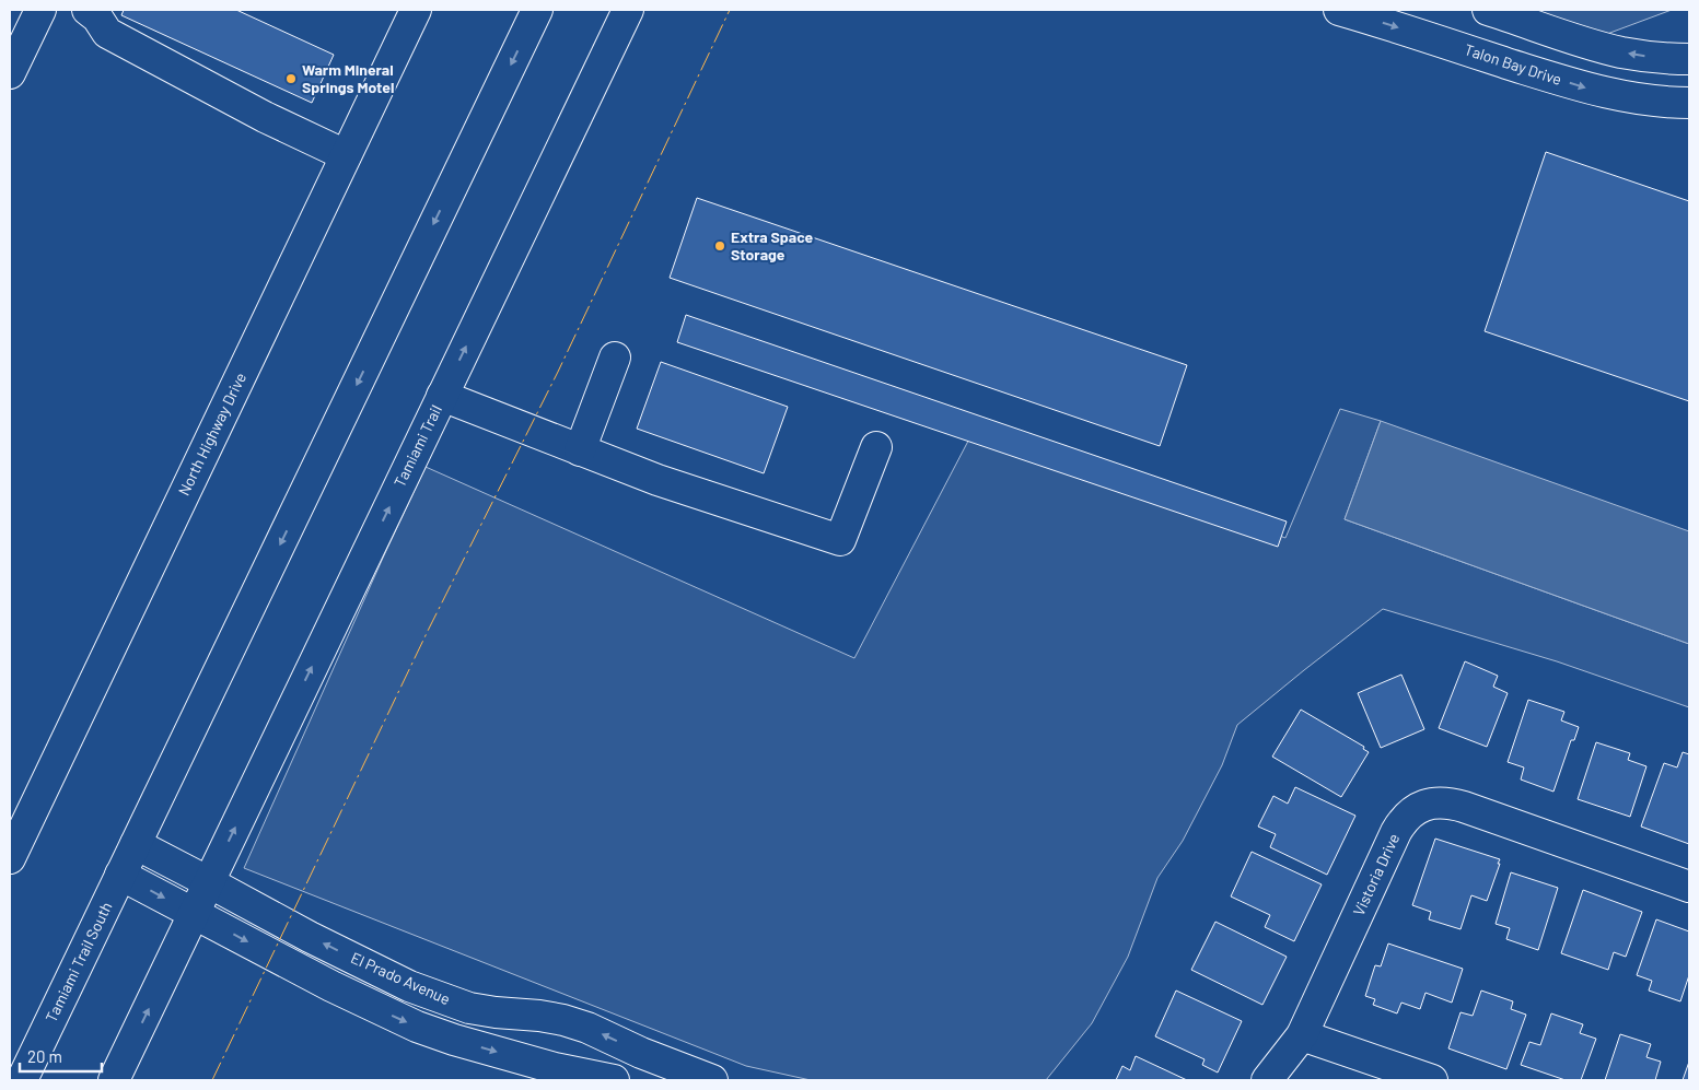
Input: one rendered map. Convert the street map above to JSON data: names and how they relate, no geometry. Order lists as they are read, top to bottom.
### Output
{
  "streets": {
    "street": [
      "Talon Bay Drive",
      "North Highway Drive",
      "Tamiami Trail",
      "Vistoria Drive",
      "Tamiami Trail South",
      "El Prado Avenue"
    ]
  },
  "crossings": [
    ["Tamiami Trail", "El Prado Avenue"],
    ["Tamiami Trail South", "El Prado Avenue"]
  ],
  "places": ["Warm Mineral Springs Motel", "Extra Space Storage"],
  "scale_bar": "20 m"
}
